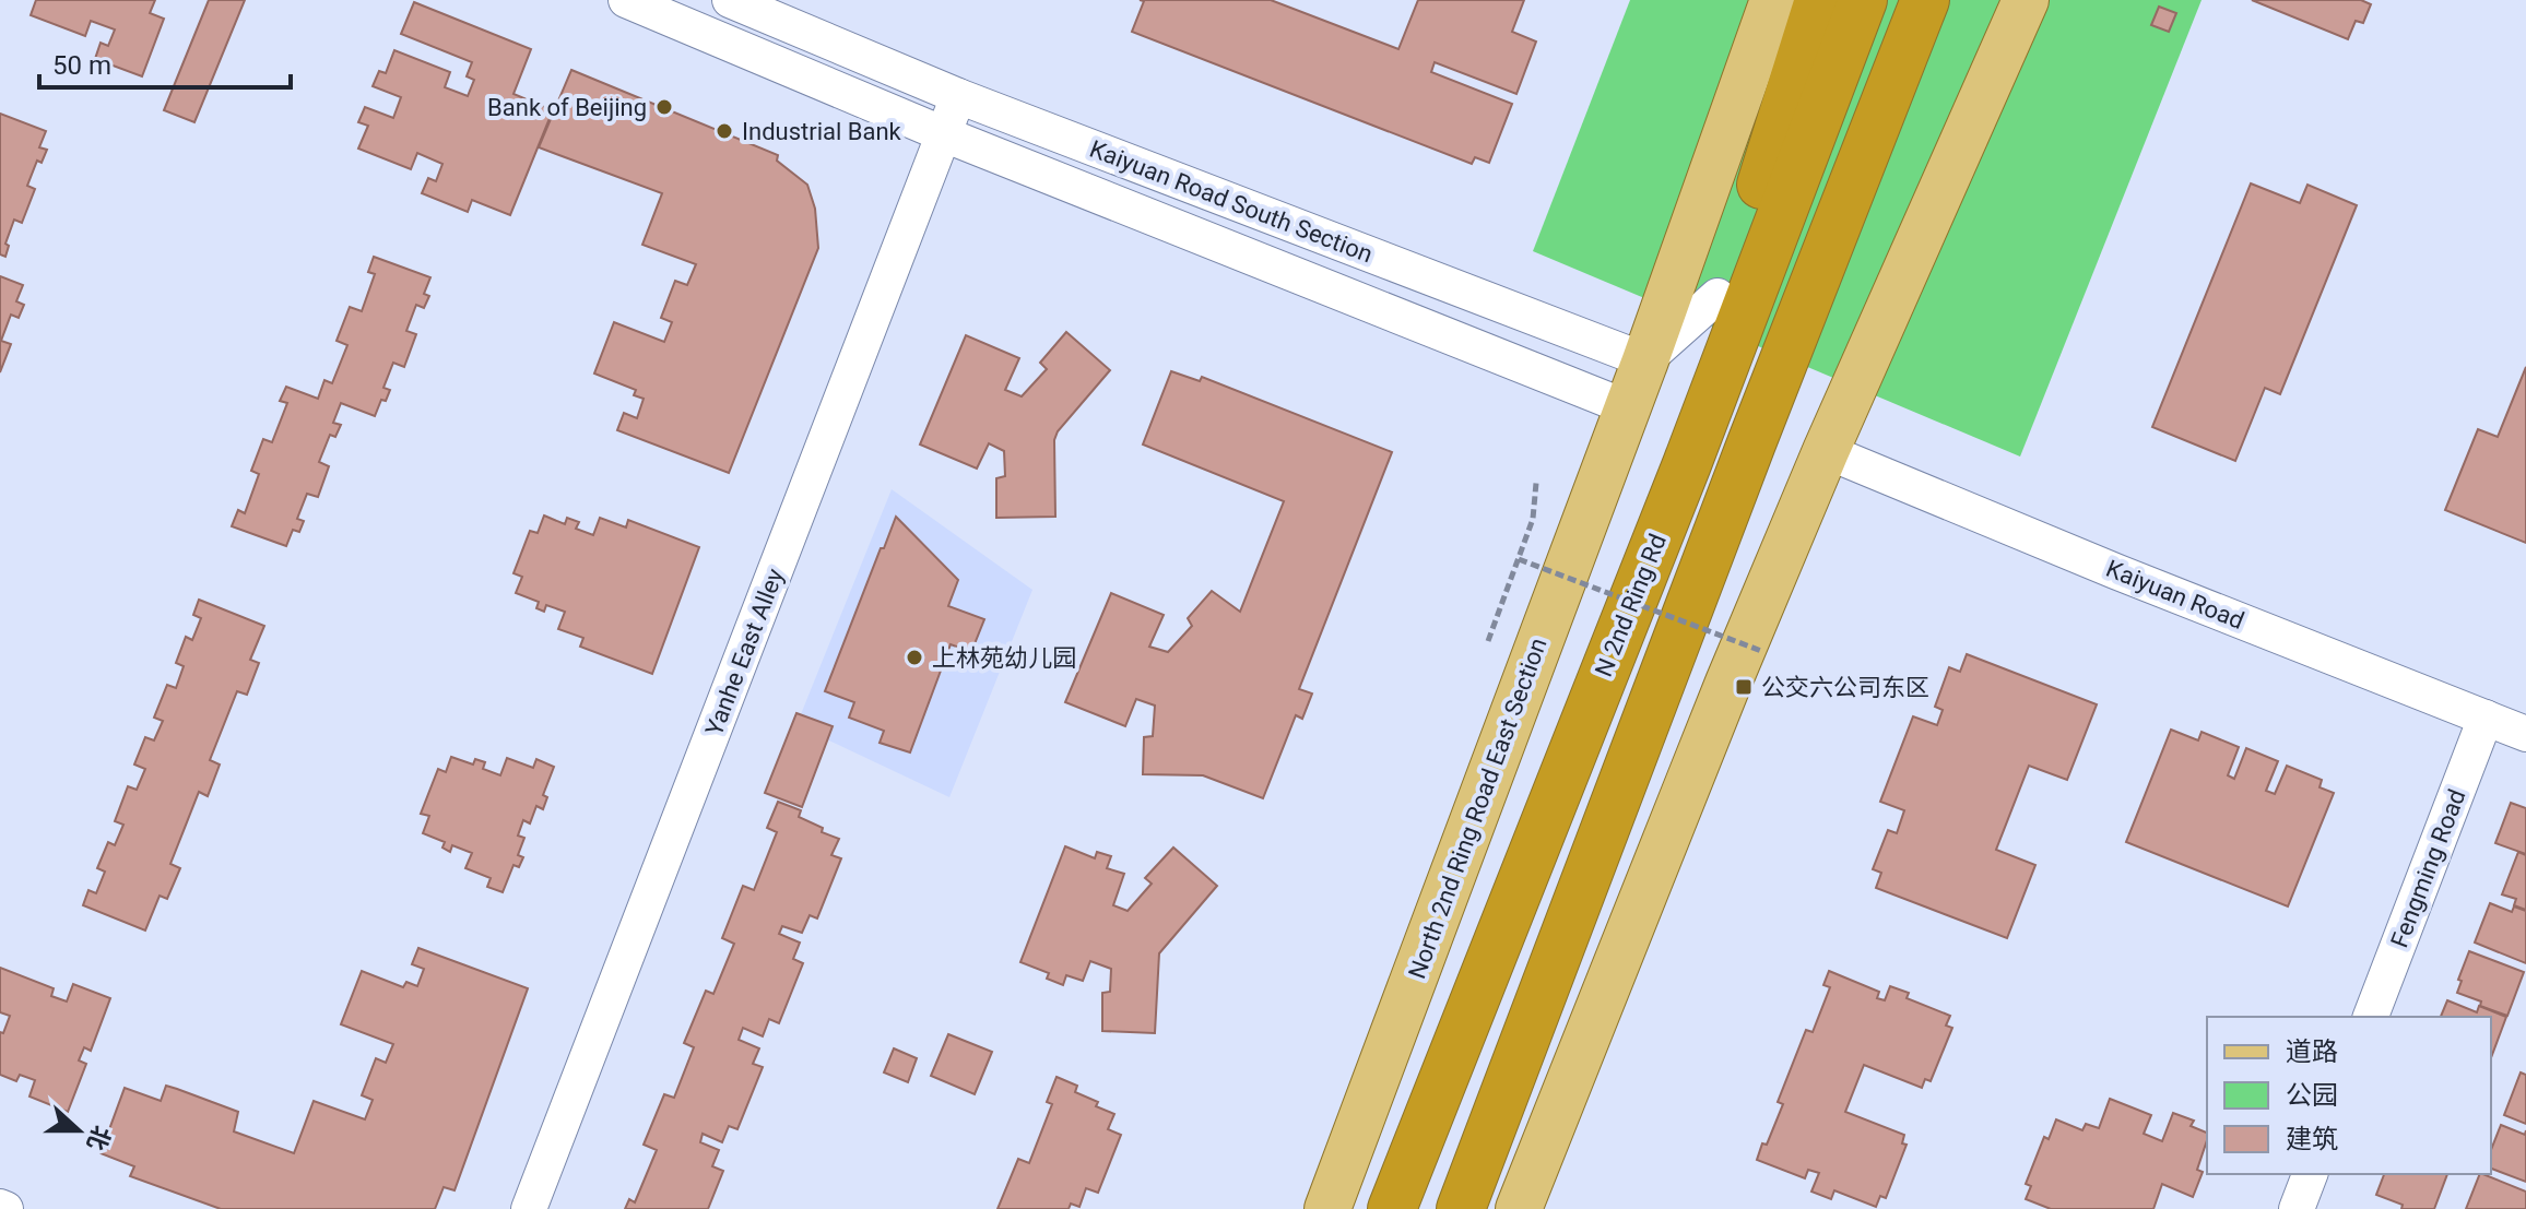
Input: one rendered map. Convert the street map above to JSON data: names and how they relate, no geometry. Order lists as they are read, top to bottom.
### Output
{
  "streets": {
    "highway": ["N 2nd Ring Rd"],
    "main road": ["North 2nd Ring Road East Section"],
    "street": [
      "Kaiyuan Road South Section",
      "Kaiyuan Road",
      "Yanhe East Alley",
      "Fengming Road"
    ]
  },
  "crossings": [
    ["Kaiyuan Road South Section", "Yanhe East Alley"],
    ["Kaiyuan Road South Section", "North 2nd Ring Road East Section"],
    ["Kaiyuan Road", "Fengming Road"]
  ],
  "places": {
    "other": ["Bank of Beijing", "Industrial Bank", "上林苑幼儿园"],
    "transit": ["公交六公司东区"]
  },
  "legend": ["道路", "公园", "建筑"],
  "scale_bar": "50 m",
  "north": "right"
}
